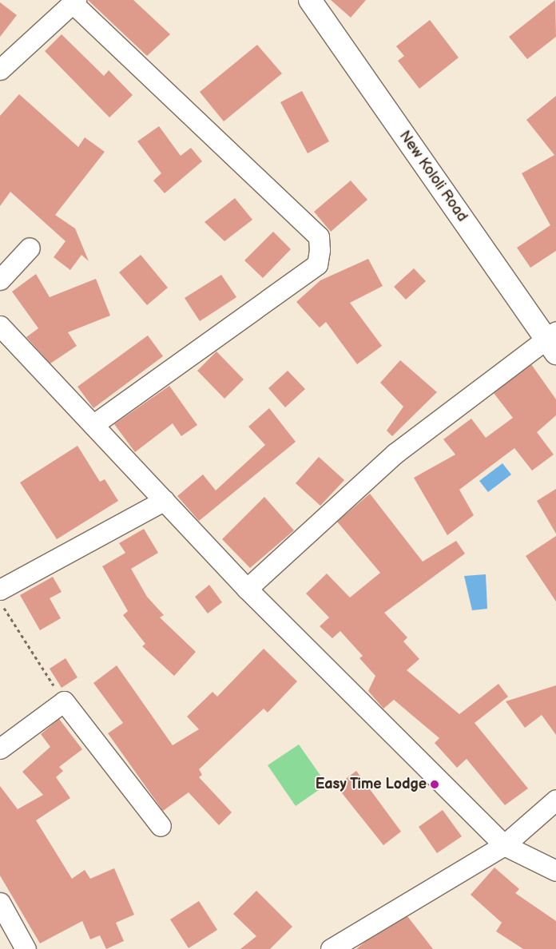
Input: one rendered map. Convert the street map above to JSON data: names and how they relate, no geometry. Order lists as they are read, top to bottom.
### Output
{
  "streets": {
    "street": ["New Kololi Road"]
  },
  "places": ["Easy Time Lodge"]
}
